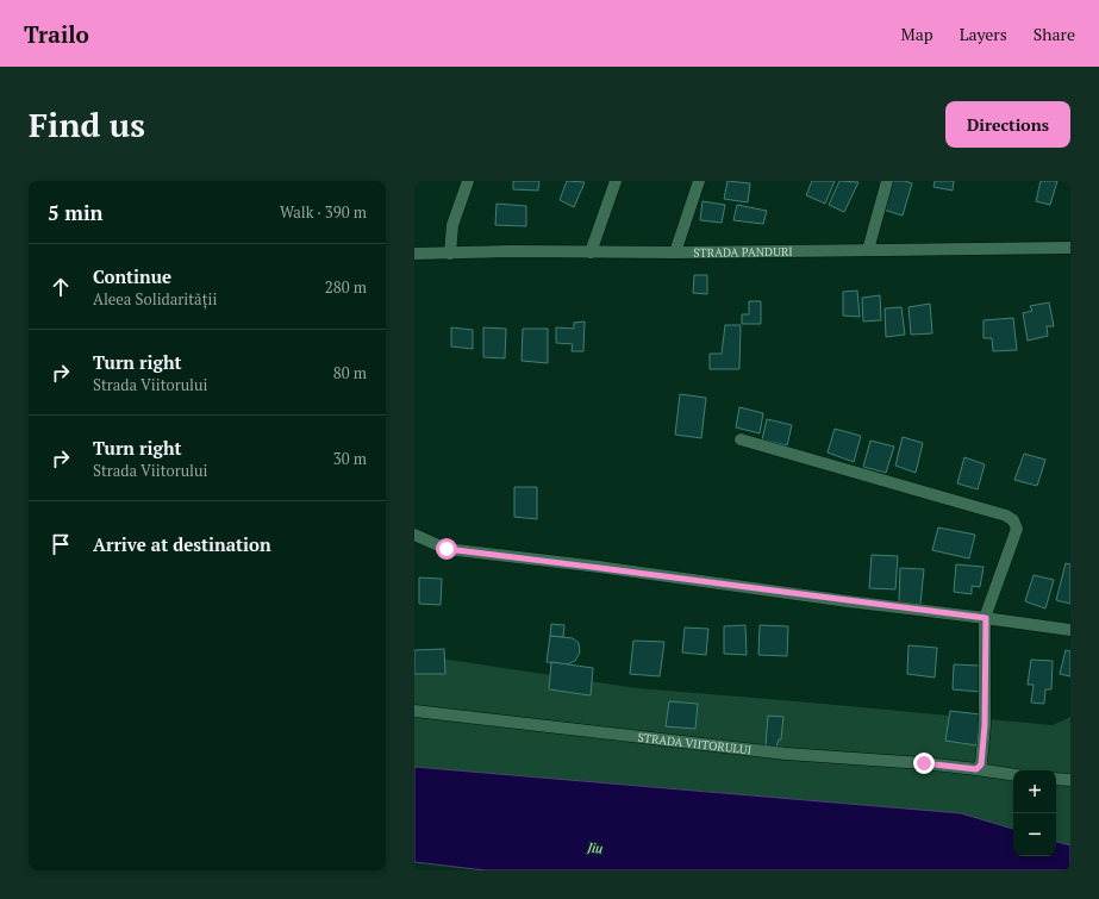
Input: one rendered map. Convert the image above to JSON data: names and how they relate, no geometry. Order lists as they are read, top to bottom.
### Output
{
  "streets": {
    "street": ["STRADA PANDURI", "STRADA VIITORULUI"]
  },
  "water": ["Jiu"],
  "page": {
    "header": "Trailo",
    "nav": ["Map", "Layers", "Share"],
    "buttons": "Directions",
    "title": "Find us",
    "heading": ["5 min", "Walk · 390 m"],
    "list": [
      ["Continue", "Aleea Solidarității", "280 m"],
      ["Turn right", "Strada Viitorului", "80 m"],
      ["Turn right", "Strada Viitorului", "30 m"],
      "Arrive at destination"
    ],
    "map_buttons": ["+", "−"]
  }
}
